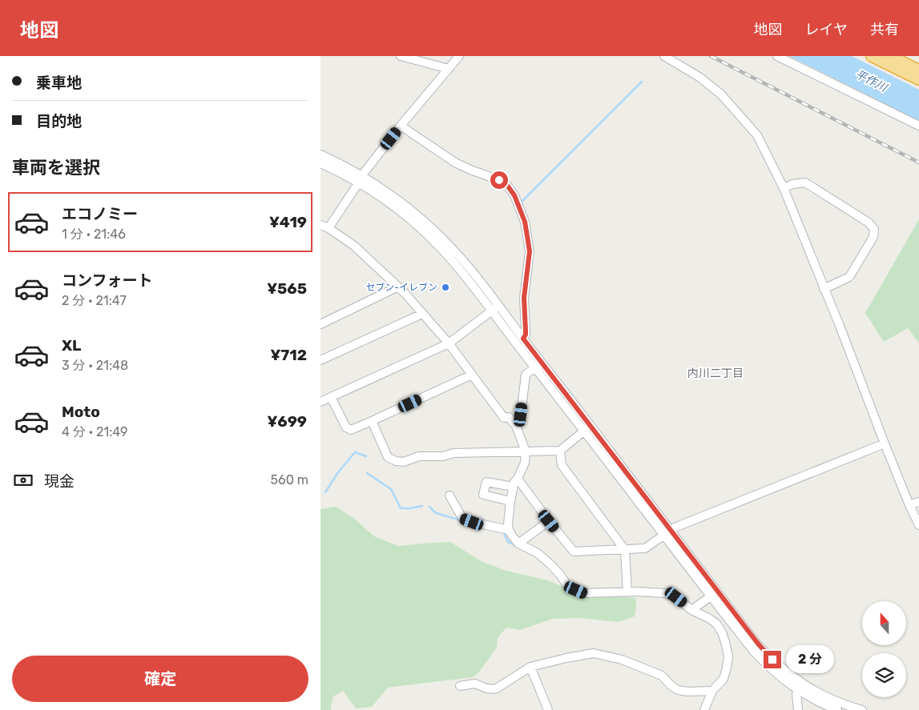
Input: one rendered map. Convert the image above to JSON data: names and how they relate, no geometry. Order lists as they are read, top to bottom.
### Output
{
  "districts": ["内川二丁目"],
  "water": ["平作川"],
  "places": ["セブン-イレブン"],
  "north": "top",
  "page": {
    "header": "地図",
    "nav": ["地図", "レイヤ", "共有"],
    "banner": ["乗車地", "目的地"],
    "heading": "車両を選択",
    "list": [
      {
        "name": "エコノミー",
        "note": "1 分 · 21:46",
        "value": "¥419"
      },
      {
        "name": "コンフォート",
        "note": "2 分 · 21:47",
        "value": "¥565"
      },
      {
        "name": "XL",
        "note": "3 分 · 21:48",
        "value": "¥712"
      },
      {
        "name": "Moto",
        "note": "4 分 · 21:49",
        "value": "¥699"
      }
    ],
    "pay": ["現金", "560 m"],
    "bubble": "2 分",
    "buttons": "確定"
  }
}
